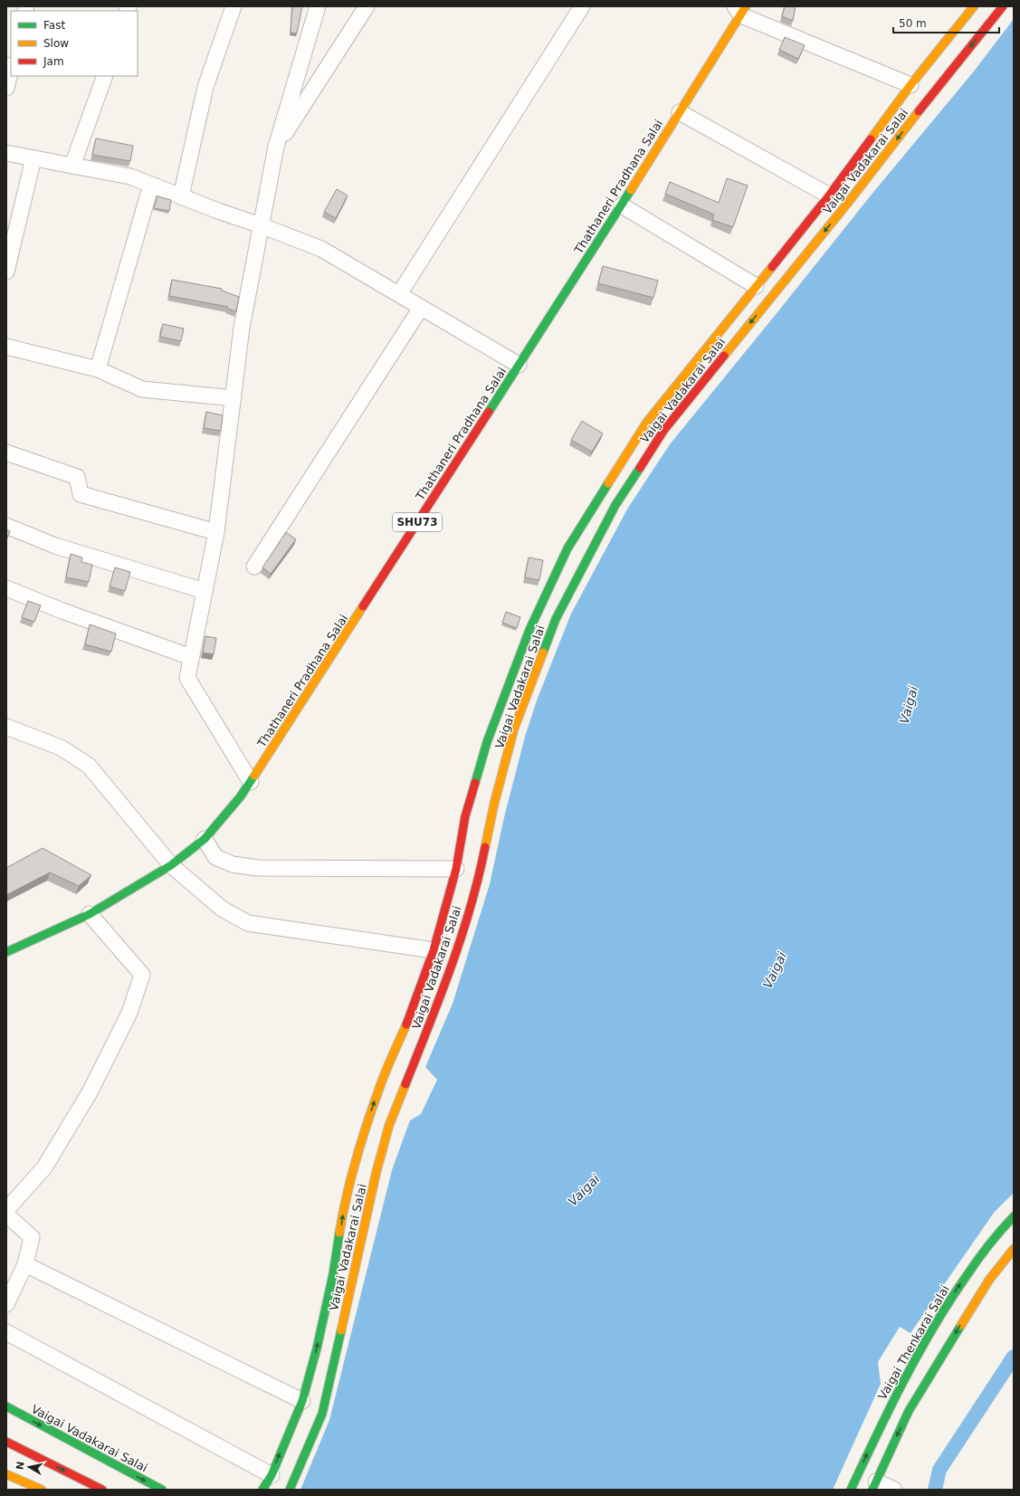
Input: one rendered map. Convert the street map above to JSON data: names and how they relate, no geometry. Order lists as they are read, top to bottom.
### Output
{
  "streets": {
    "main road": [
      "Vaigai Vadakarai Salai",
      "Thathaneri Pradhana Salai",
      "SHU73",
      "Vaigai Thenkarai Salai"
    ]
  },
  "water": ["Vaigai"],
  "legend": ["Fast", "Slow", "Jam"],
  "scale_bar": "50 m",
  "north": "left"
}
